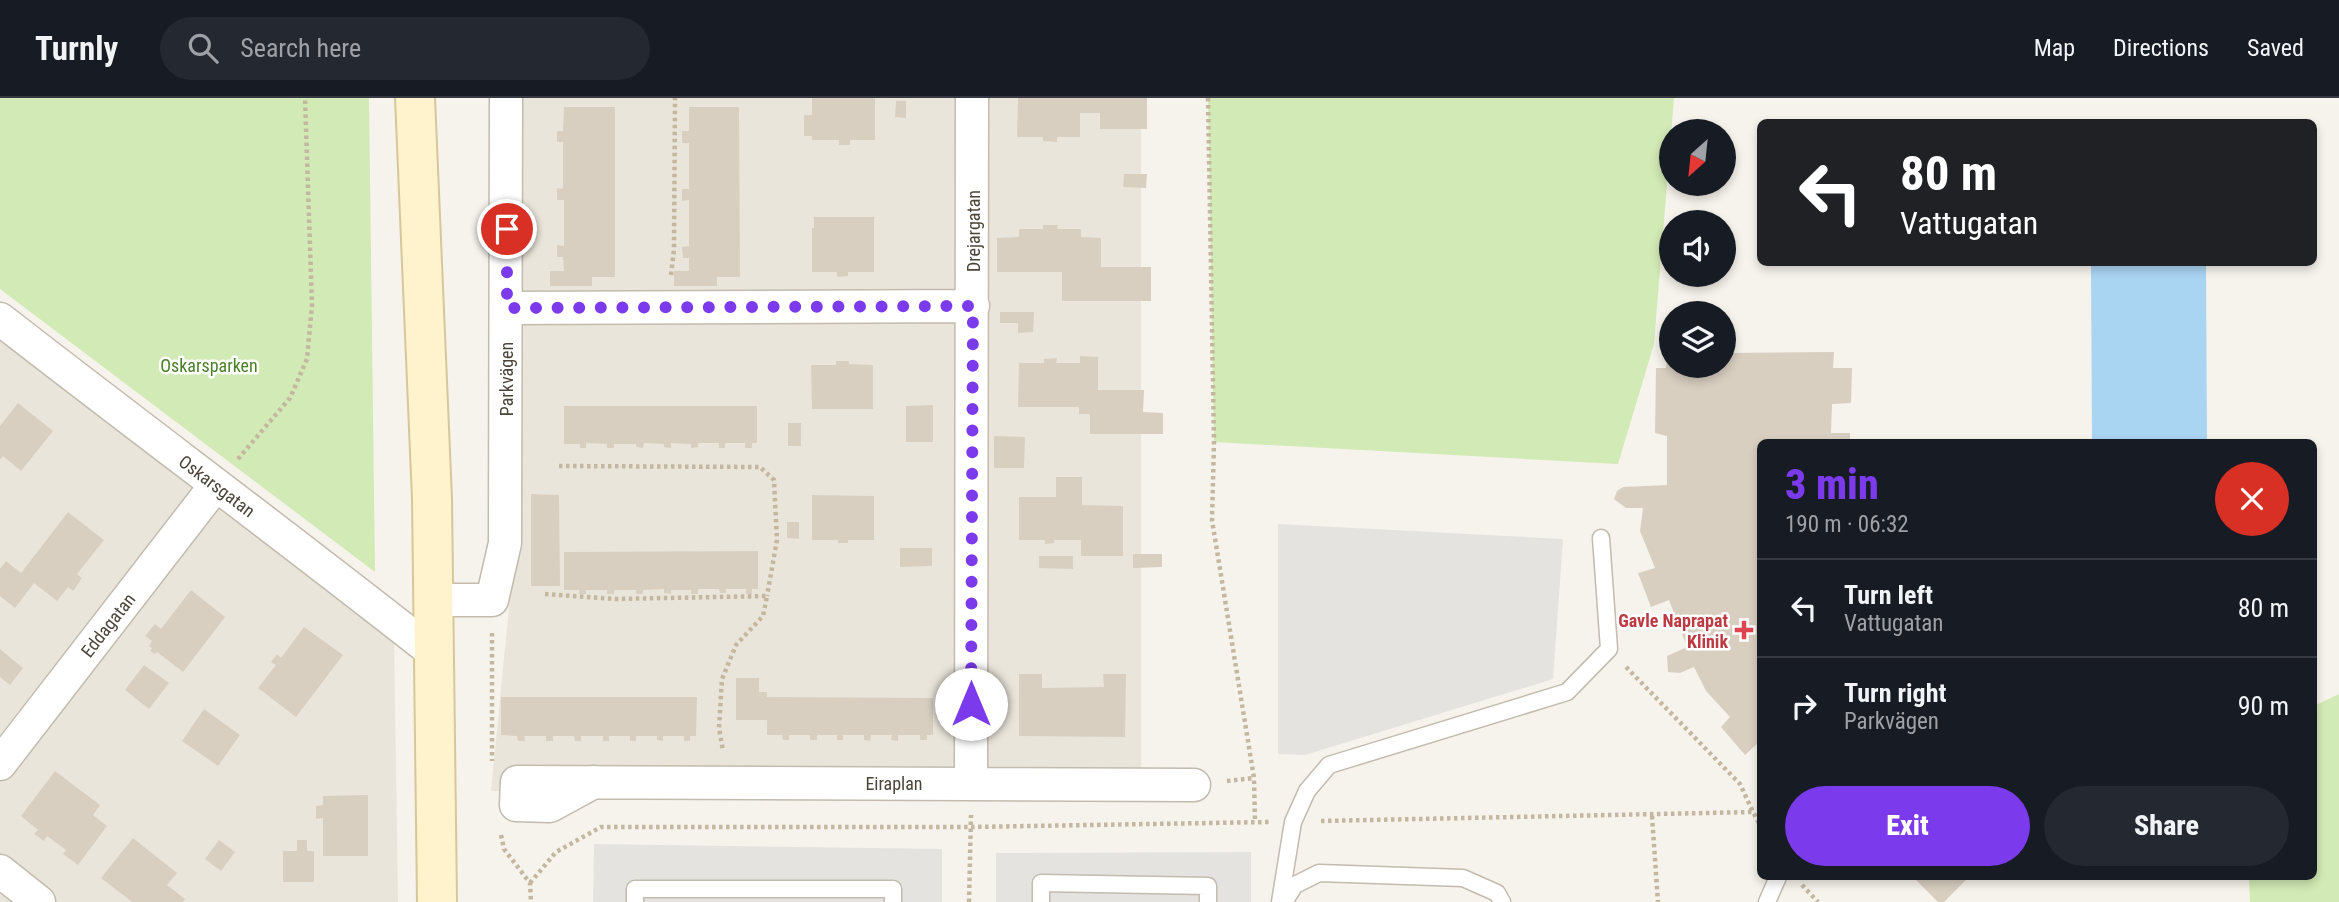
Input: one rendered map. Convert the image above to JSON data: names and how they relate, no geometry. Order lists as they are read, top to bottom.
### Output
{
  "streets": {
    "street": [
      "Drejargatan",
      "Parkvägen",
      "Oskarsgatan",
      "Eddagatan",
      "Eiraplan"
    ]
  },
  "crossings": [
    ["Drejargatan", "Eiraplan"],
    ["Oskarsgatan", "Eddagatan"]
  ],
  "parks": ["Oskarsparken"],
  "places": {
    "health": ["Gavle Naprapat Klinik"]
  },
  "north": "bottom left",
  "page": {
    "header": "Turnly",
    "search": "Search here",
    "nav": ["Map", "Directions", "Saved"],
    "turn": ["80 m", "Vattugatan"],
    "heading": ["3 min", "190 m · 06:32"],
    "list": [
      {
        "name": "Turn left",
        "note": "Vattugatan",
        "value": "80 m"
      },
      {
        "name": "Turn right",
        "note": "Parkvägen",
        "value": "90 m"
      }
    ],
    "buttons": ["Exit", "Share"]
  }
}
